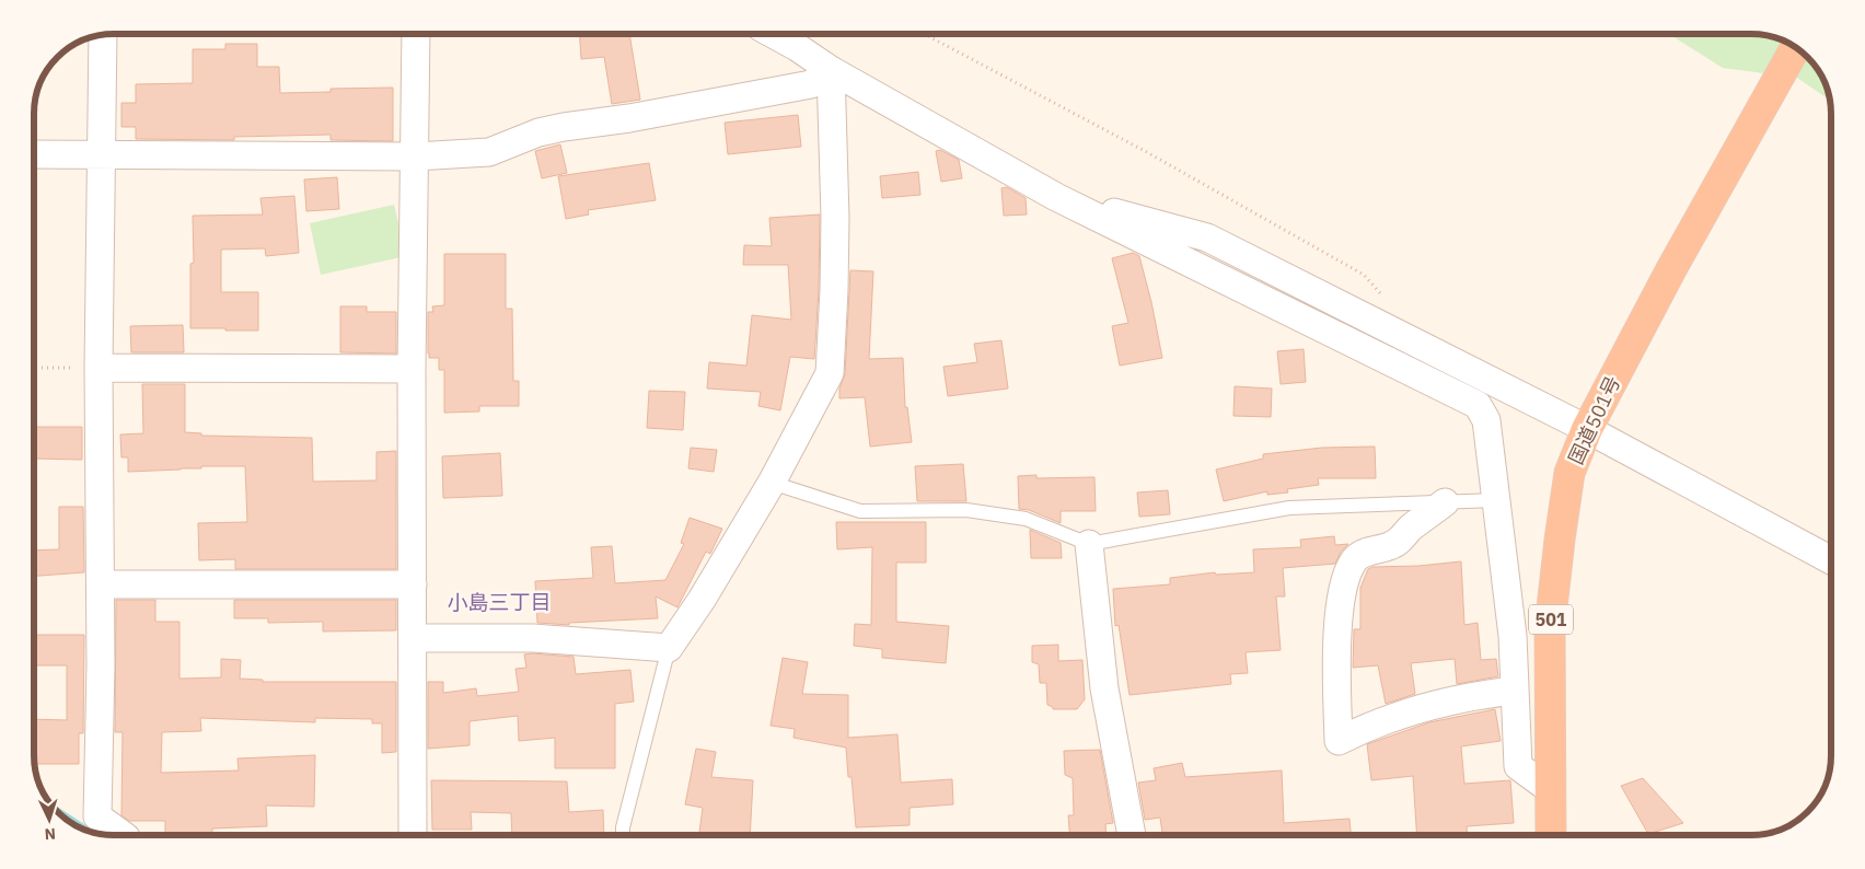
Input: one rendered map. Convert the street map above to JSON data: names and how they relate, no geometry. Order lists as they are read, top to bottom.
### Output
{
  "streets": {
    "highway": ["国道501号", "501"]
  },
  "districts": ["小島三丁目"],
  "north": "bottom"
}
